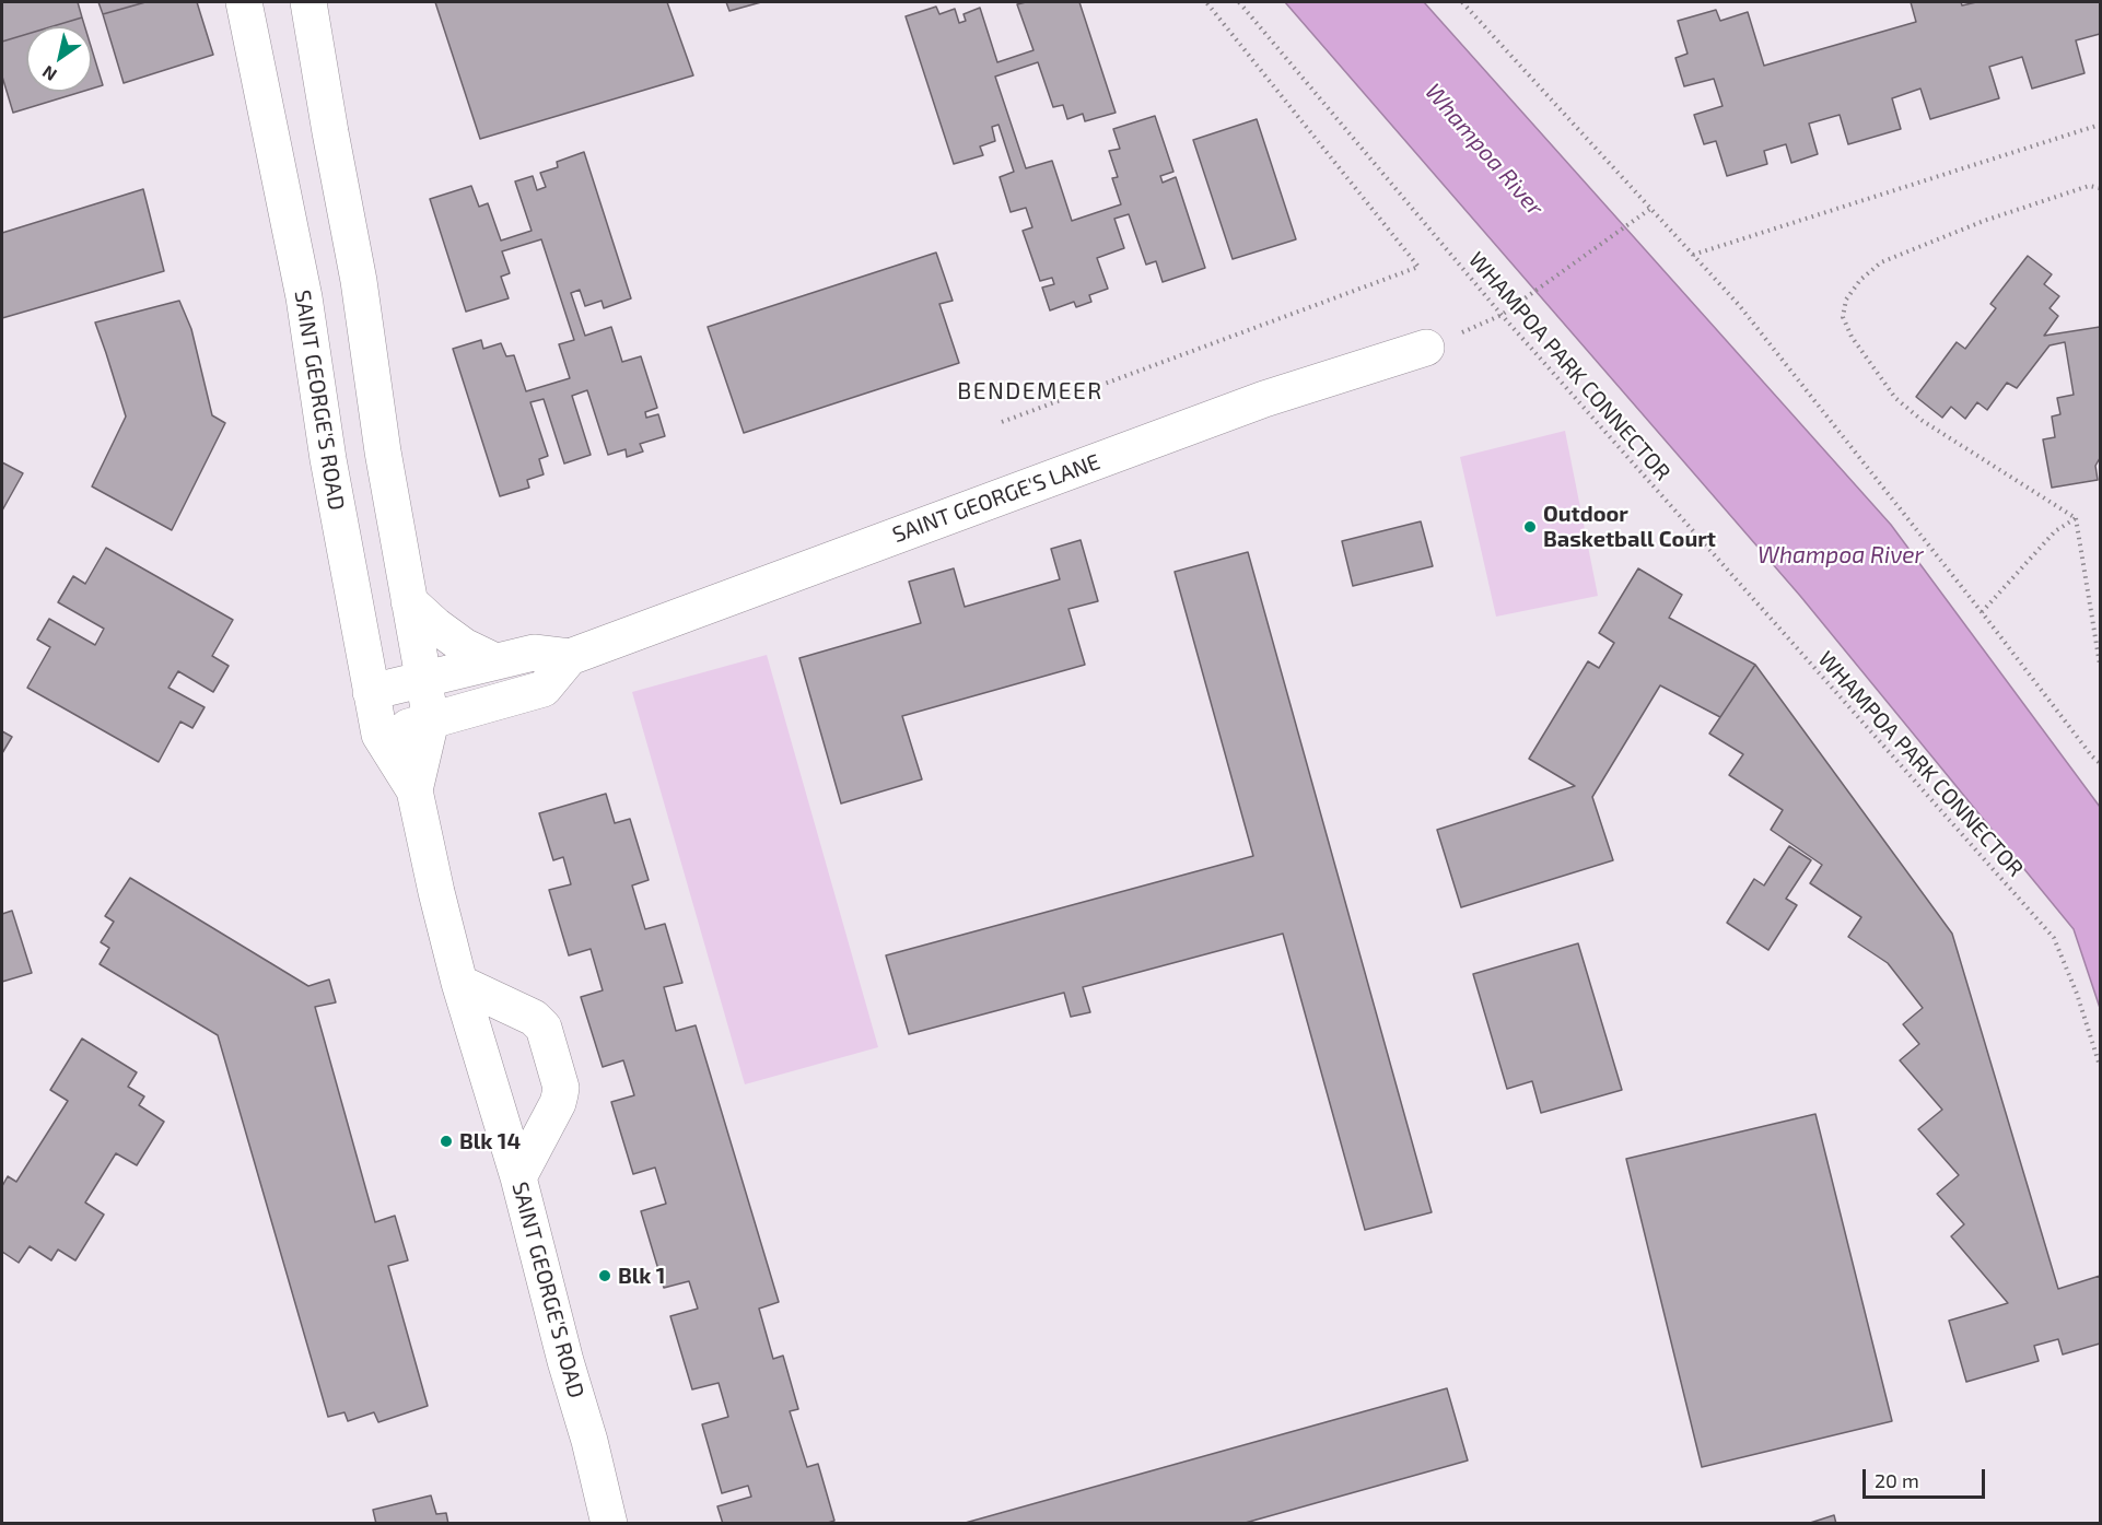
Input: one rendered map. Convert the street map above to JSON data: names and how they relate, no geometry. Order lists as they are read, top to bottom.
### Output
{
  "streets": {
    "street": ["SAINT GEORGE'S ROAD", "SAINT GEORGE'S LANE"],
    "path": ["WHAMPOA PARK CONNECTOR"]
  },
  "crossings": [
    ["SAINT GEORGE'S ROAD", "SAINT GEORGE'S LANE"]
  ],
  "districts": ["BENDEMEER"],
  "water": ["Whampoa River"],
  "places": ["Outdoor Basketball Court", "Blk 14", "Blk 1"],
  "scale_bar": "20 m",
  "north": "bottom left"
}
